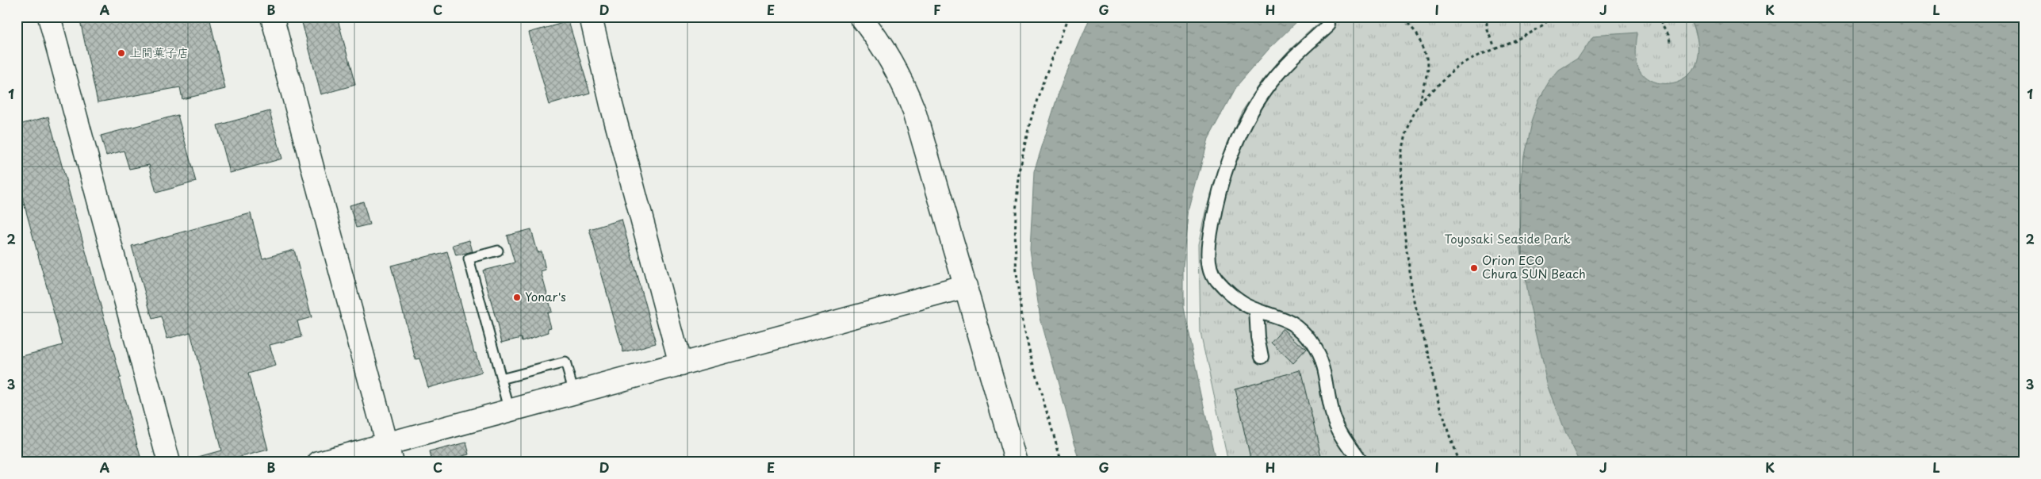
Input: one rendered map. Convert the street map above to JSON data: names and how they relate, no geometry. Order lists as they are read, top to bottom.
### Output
{
  "parks": ["Toyosaki Seaside Park"],
  "places": ["上間菓子店", "Orion ECO Chura SUN Beach", "Yonar's"],
  "grid": {
    "columns": [
      "A",
      "B",
      "C",
      "D",
      "E",
      "F",
      "G",
      "H",
      "I",
      "J",
      "K",
      "L"
    ],
    "rows": ["1", "2", "3"]
  }
}
